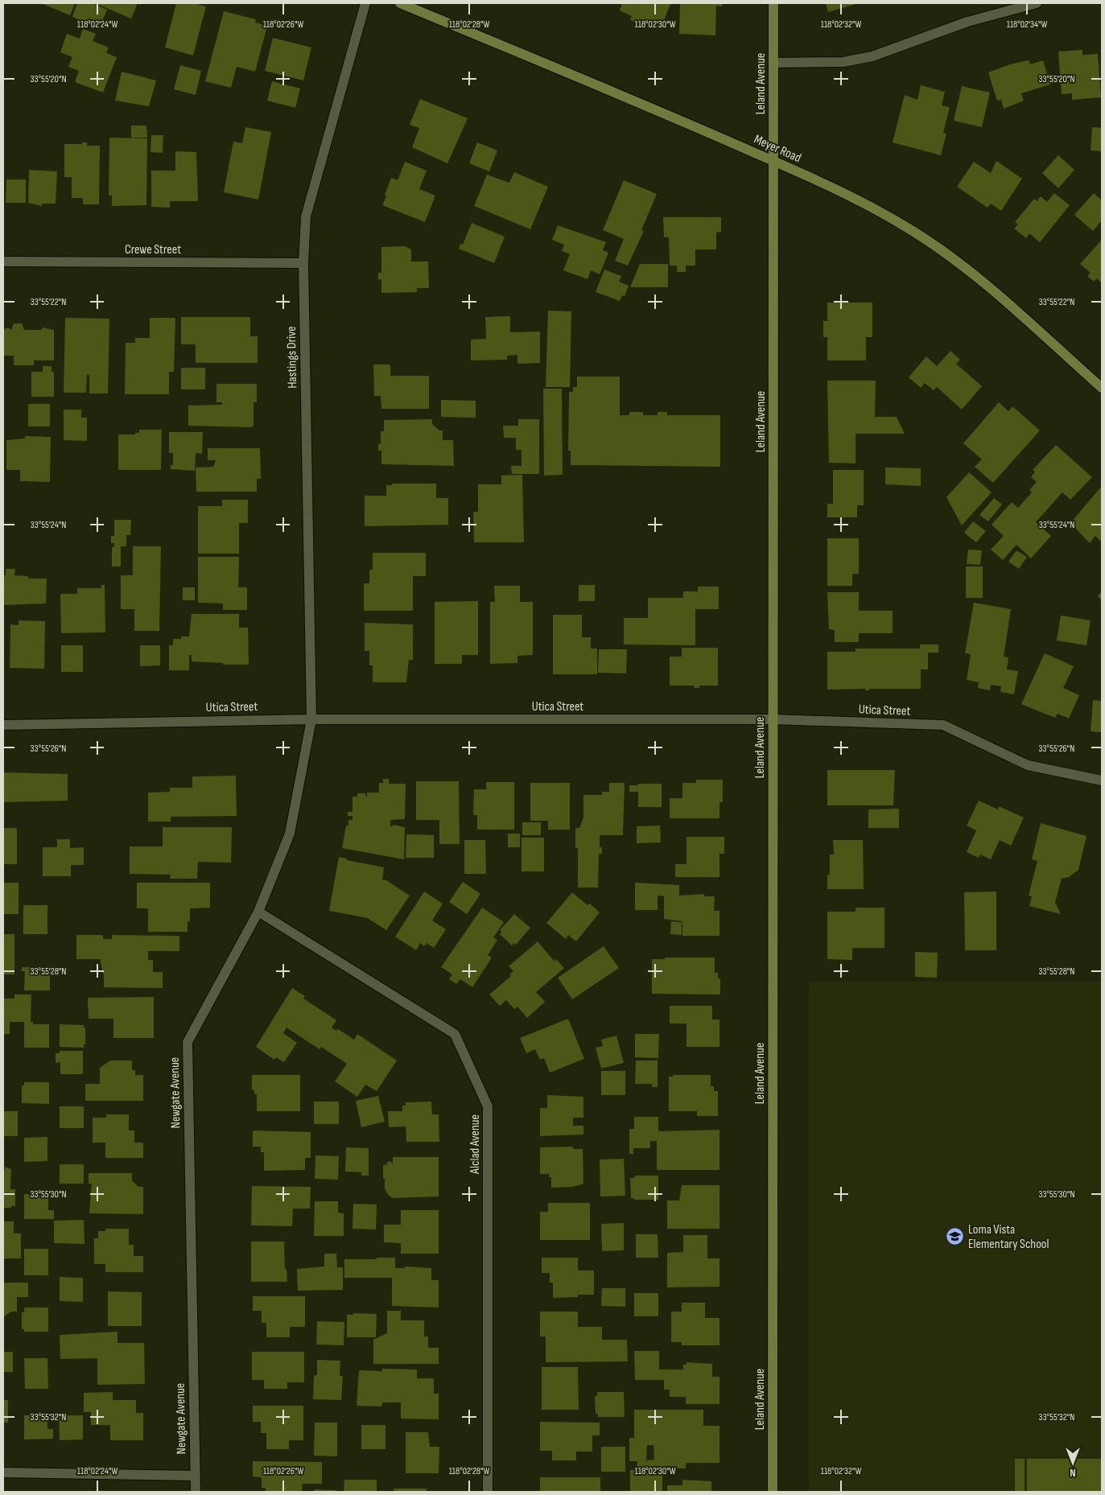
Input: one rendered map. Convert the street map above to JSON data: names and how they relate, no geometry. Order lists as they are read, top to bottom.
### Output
{
  "streets": {
    "street": [
      "Leland Avenue",
      "Meyer Road",
      "Crewe Street",
      "Hastings Drive",
      "Utica Street",
      "Newgate Avenue",
      "Alclad Avenue"
    ]
  },
  "crossings": [
    ["Leland Avenue", "Meyer Road"],
    ["Leland Avenue", "Utica Street"],
    ["Crewe Street", "Hastings Drive"],
    ["Hastings Drive", "Utica Street"],
    ["Hastings Drive", "Newgate Avenue"],
    ["Utica Street", "Newgate Avenue"],
    ["Newgate Avenue", "Alclad Avenue"]
  ],
  "places": {
    "school or university": ["Loma Vista Elementary School"]
  },
  "north": "bottom",
  "coordinates": [
    "118°02'24\"W",
    "118°02'26\"W",
    "118°02'28\"W",
    "118°02'30\"W",
    "118°02'32\"W",
    "118°02'34\"W",
    "33°55'20\"N",
    "33°55'22\"N",
    "33°55'24\"N",
    "33°55'26\"N",
    "33°55'28\"N",
    "33°55'30\"N",
    "33°55'32\"N"
  ]
}
